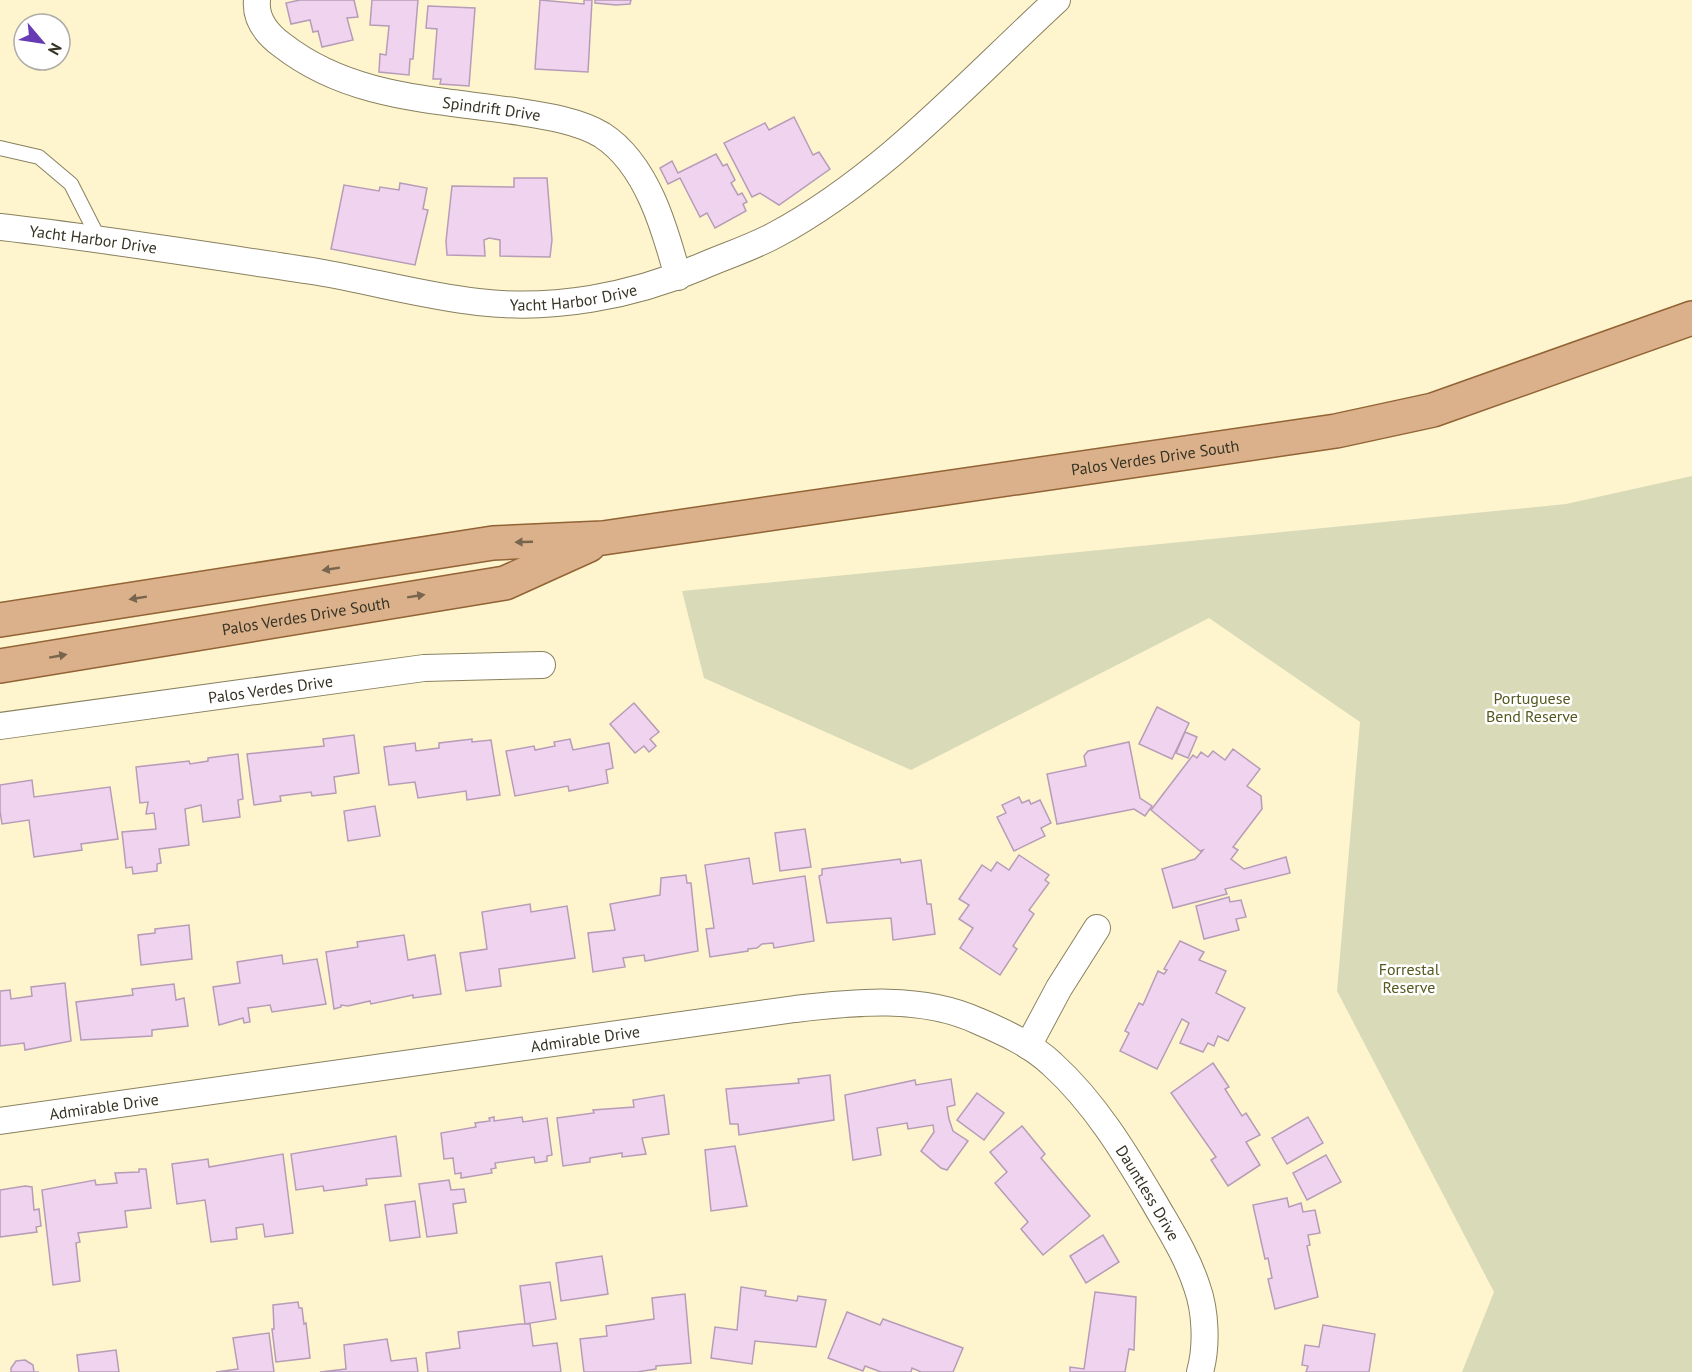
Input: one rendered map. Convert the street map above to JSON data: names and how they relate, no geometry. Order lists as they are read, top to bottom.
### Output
{
  "streets": {
    "main road": ["Palos Verdes Drive South"],
    "street": [
      "Spindrift Drive",
      "Yacht Harbor Drive",
      "Palos Verdes Drive",
      "Admirable Drive",
      "Dauntless Drive"
    ]
  },
  "crossings": [
    ["Spindrift Drive", "Yacht Harbor Drive"],
    ["Admirable Drive", "Dauntless Drive"]
  ],
  "parks": ["Portuguese Bend Reserve", "Forrestal Reserve"],
  "north": "bottom right"
}
